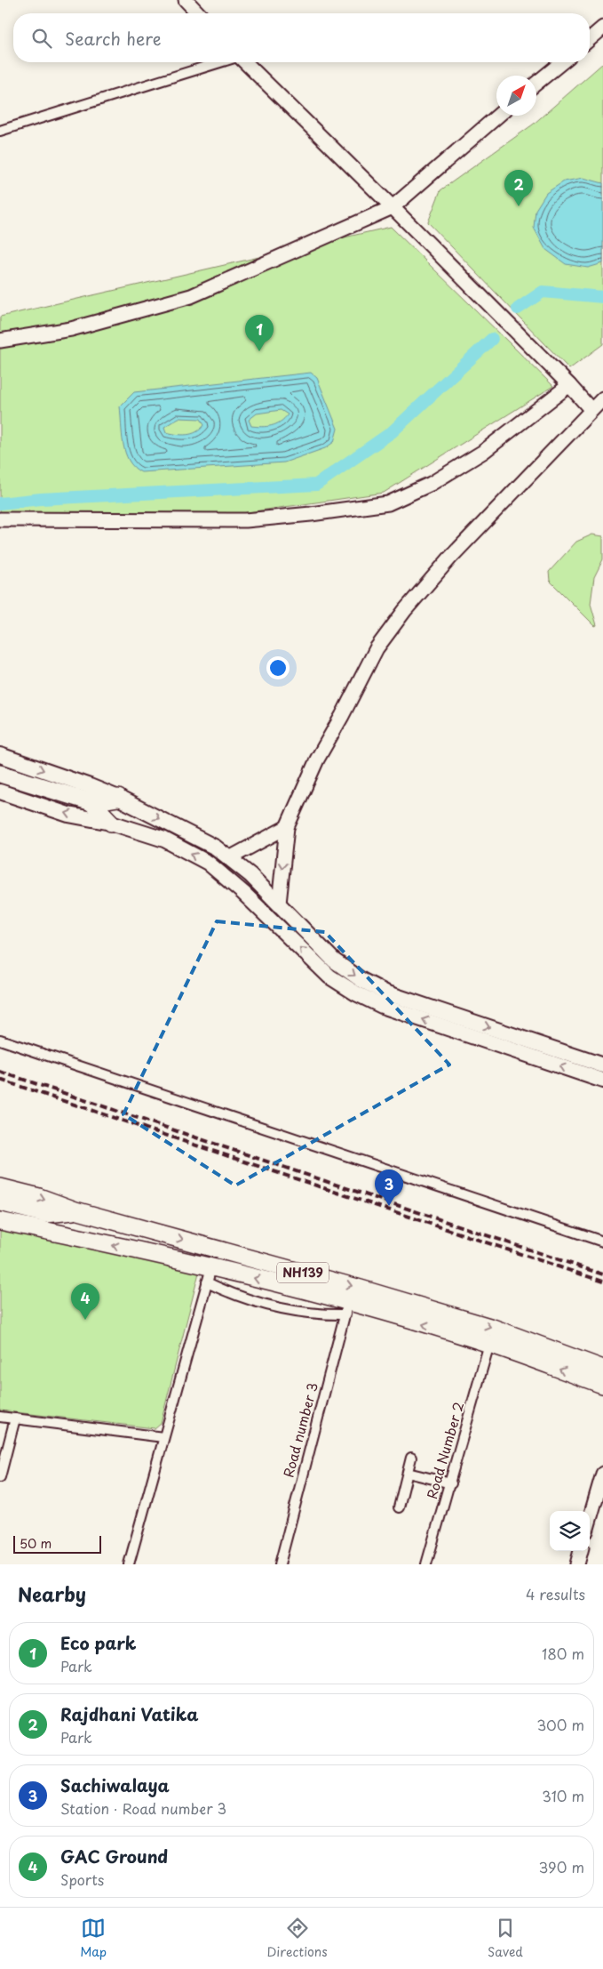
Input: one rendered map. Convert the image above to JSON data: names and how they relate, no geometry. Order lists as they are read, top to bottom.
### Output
{
  "streets": {
    "highway": ["NH139"],
    "street": ["Road number 3", "Road Number 2"]
  },
  "crossings": [
    ["NH139", "Road number 3"],
    ["NH139", "Road Number 2"]
  ],
  "scale_bar": "50 m",
  "north": "top right",
  "page": {
    "search": "Search here",
    "pins": [
      "2",
      "1",
      "3",
      "4"
    ],
    "scale": "50 m",
    "heading": ["Nearby", "4 results"],
    "list": [
      {
        "mark": "1",
        "name": "Eco park",
        "note": "Park",
        "value": "180 m"
      },
      {
        "mark": "2",
        "name": "Rajdhani Vatika",
        "note": "Park",
        "value": "300 m"
      },
      {
        "mark": "3",
        "name": "Sachiwalaya",
        "note": "Station · Road number 3",
        "value": "310 m"
      },
      {
        "mark": "4",
        "name": "GAC Ground",
        "note": "Sports",
        "value": "390 m"
      }
    ],
    "nav": ["Map", "Directions", "Saved"]
  }
}
